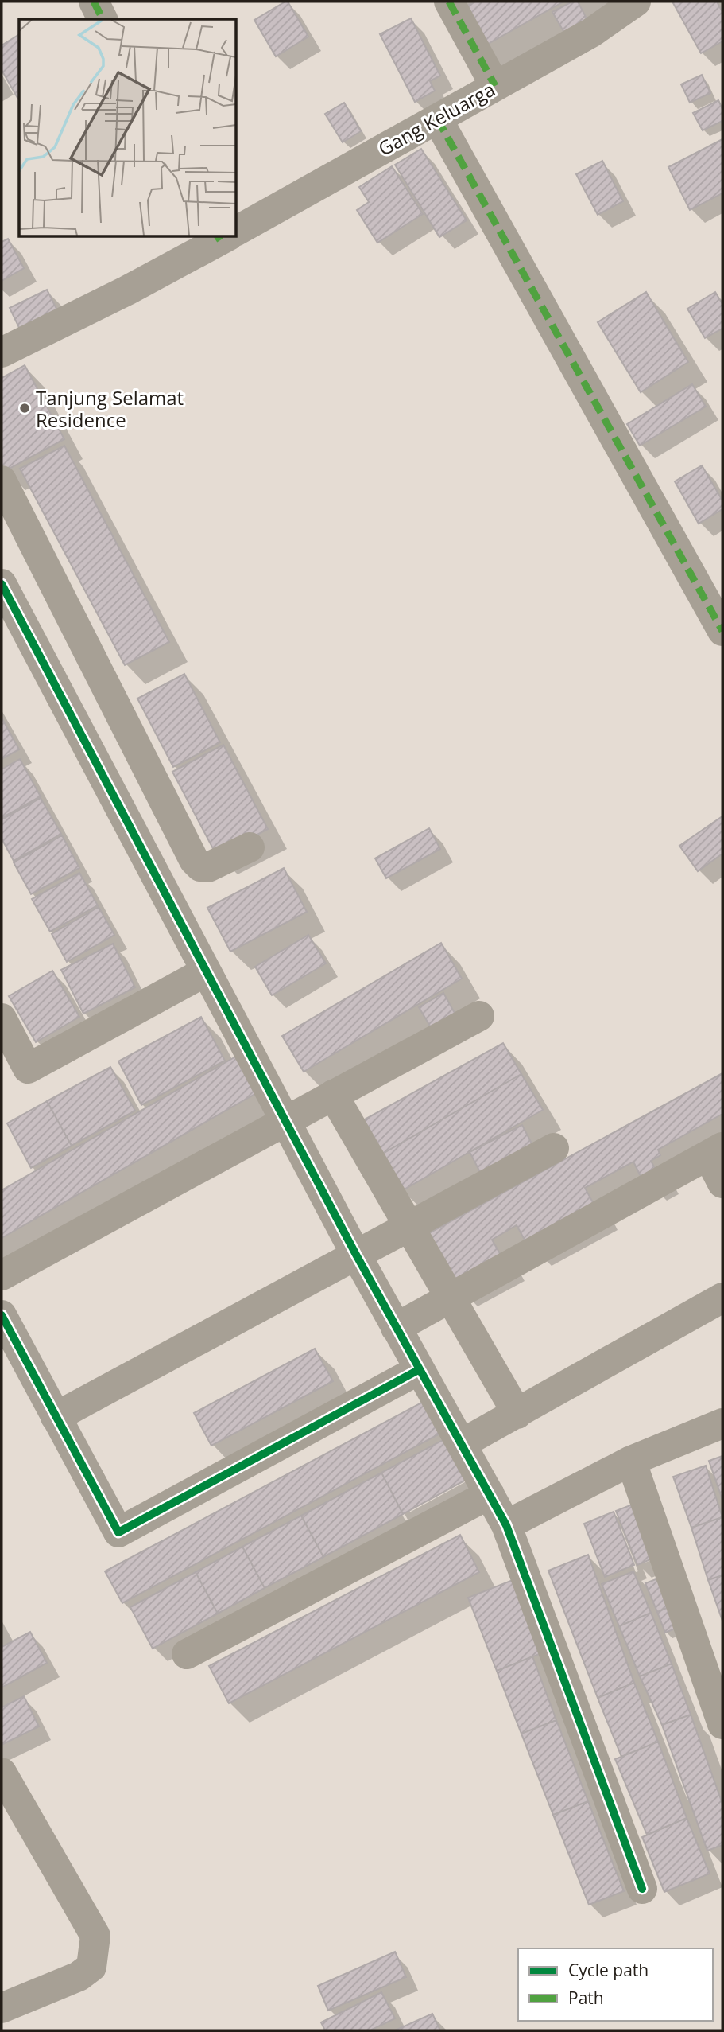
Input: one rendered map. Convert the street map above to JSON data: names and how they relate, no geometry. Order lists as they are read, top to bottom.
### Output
{
  "streets": {
    "street": ["Gang Keluarga"]
  },
  "places": ["Tanjung Selamat Residence"],
  "legend": ["Cycle path", "Path"]
}
